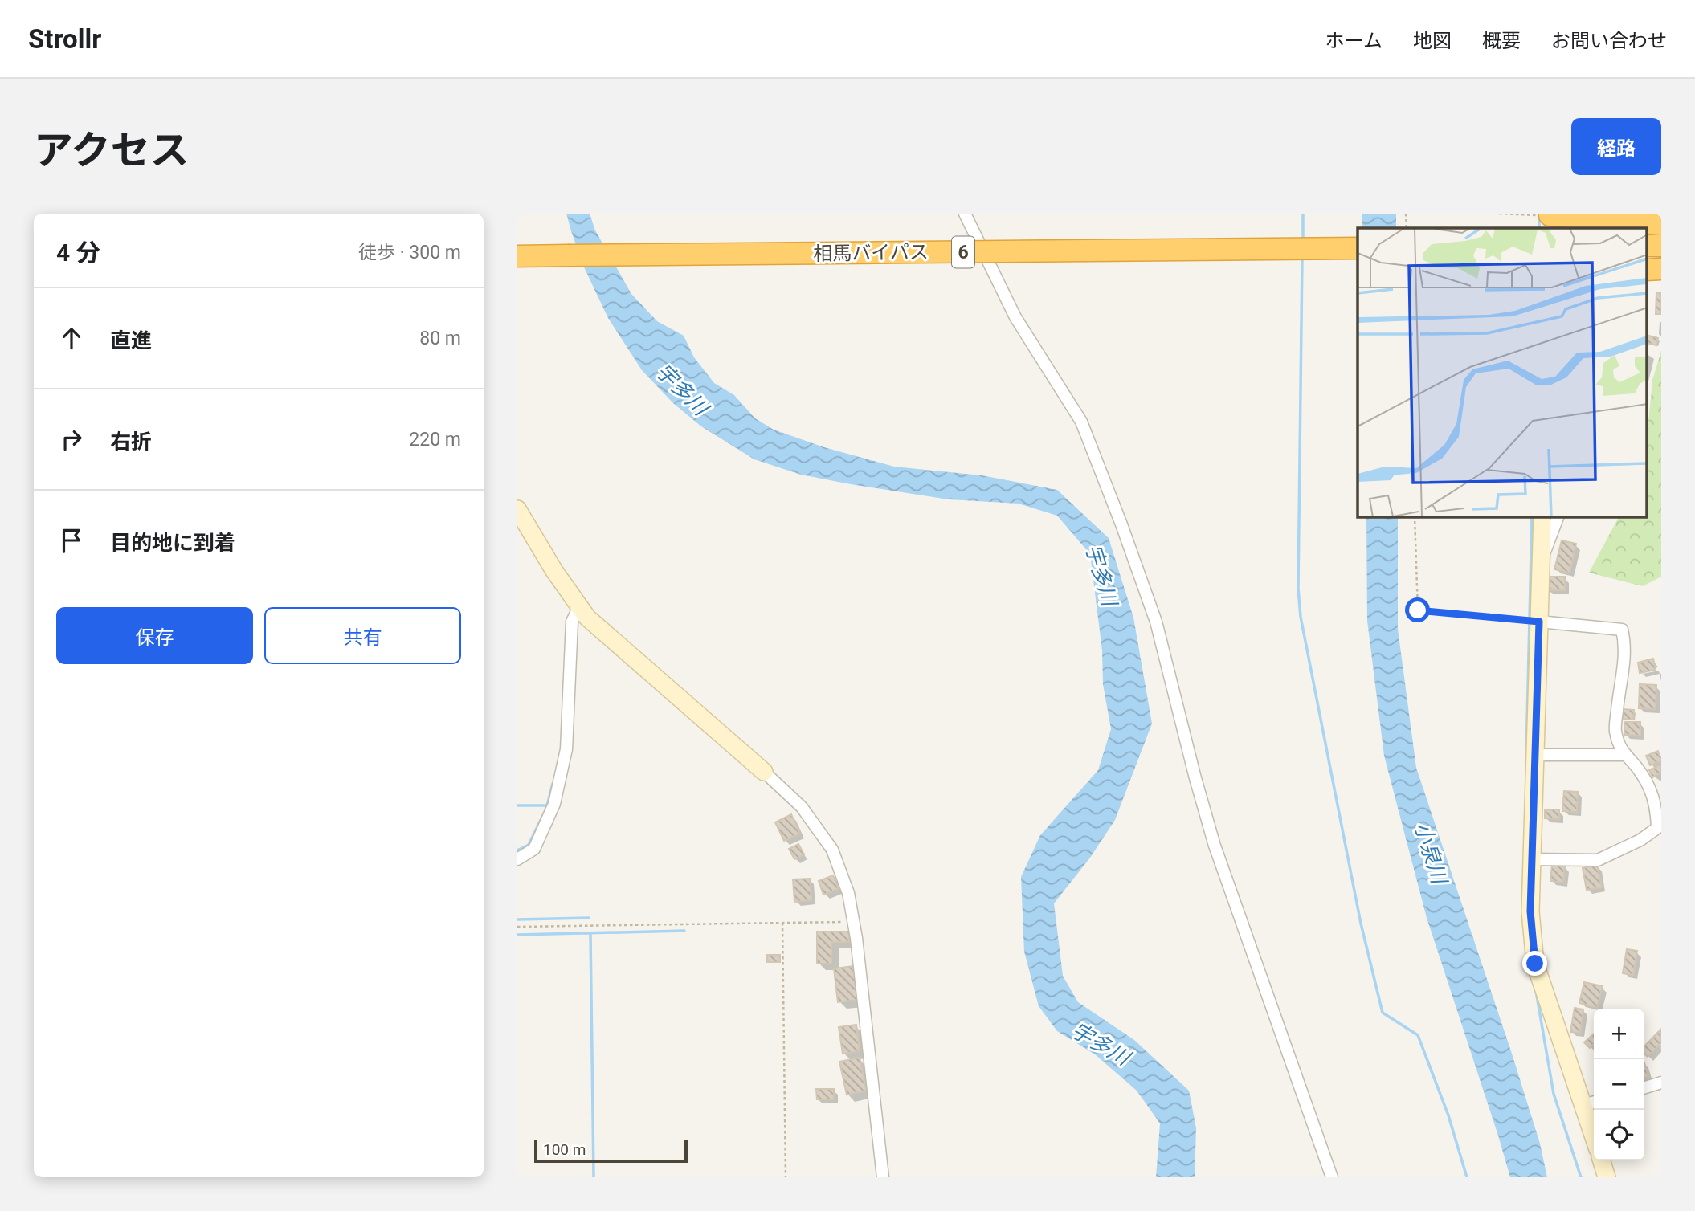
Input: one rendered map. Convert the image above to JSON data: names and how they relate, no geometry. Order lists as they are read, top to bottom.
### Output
{
  "streets": {
    "highway": ["6", "相馬バイパス"]
  },
  "water": ["宇多川", "小泉川"],
  "scale_bar": "100 m",
  "page": {
    "header": "Strollr",
    "nav": [
      "ホーム",
      "地図",
      "概要",
      "お問い合わせ"
    ],
    "title": "アクセス",
    "buttons": [
      "経路",
      ["保存", "共有"]
    ],
    "heading": ["4 分", "徒歩 · 300 m"],
    "list": [
      ["直進", "80 m"],
      ["右折", "220 m"],
      "目的地に到着"
    ],
    "map_buttons": ["+", "−"],
    "scale": "100 m"
  }
}
